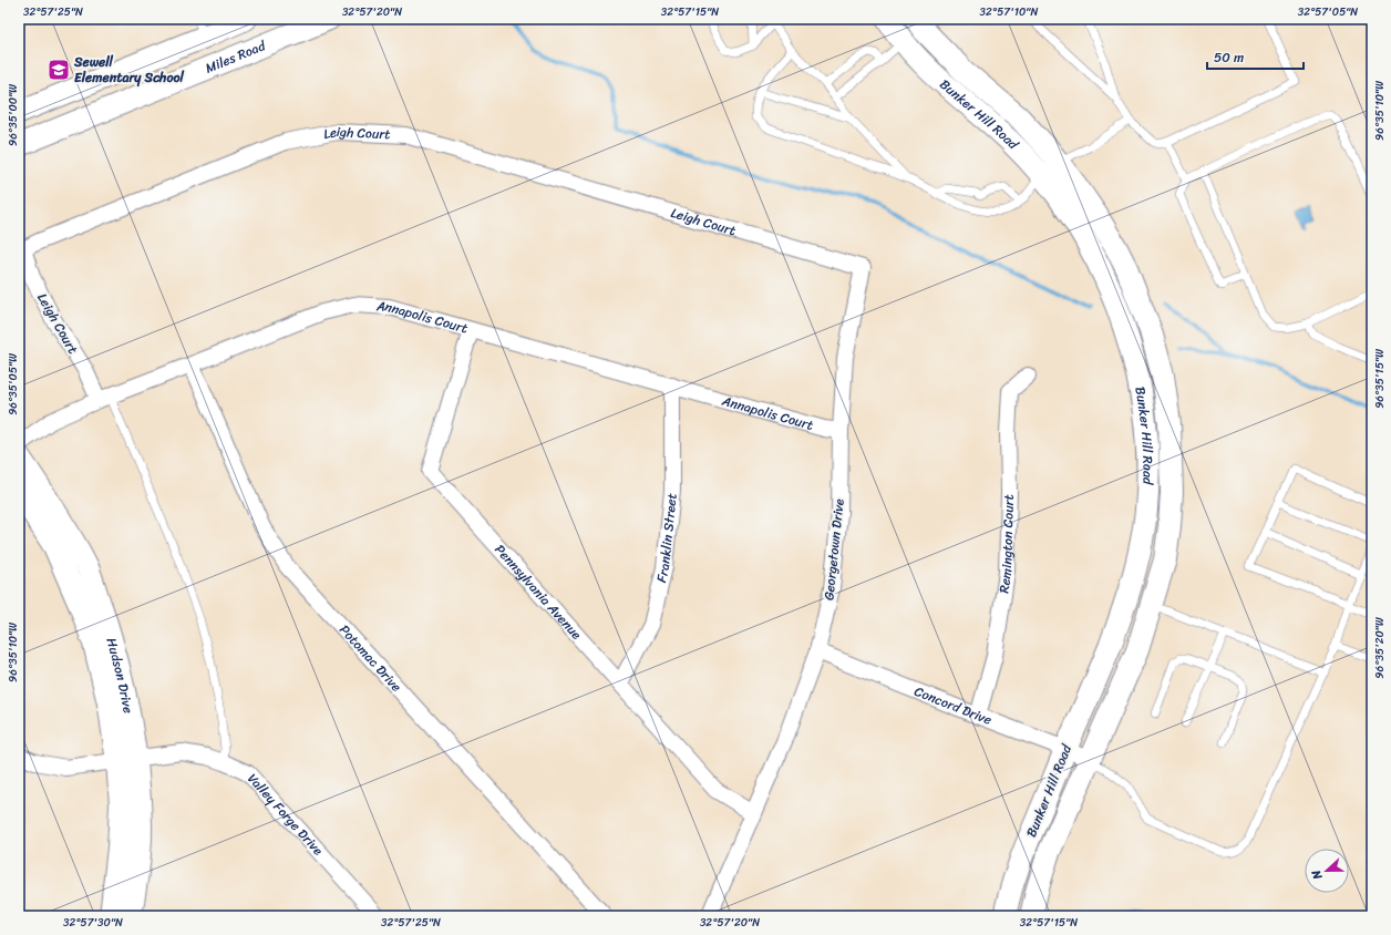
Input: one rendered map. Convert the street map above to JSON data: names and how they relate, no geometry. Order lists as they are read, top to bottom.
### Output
{
  "streets": {
    "main road": ["Miles Road", "Bunker Hill Road", "Hudson Drive"],
    "street": [
      "Leigh Court",
      "Annapolis Court",
      "Franklin Street",
      "Remington Court",
      "Georgetown Drive",
      "Pennsylvania Avenue",
      "Potomac Drive",
      "Concord Drive",
      "Valley Forge Drive"
    ]
  },
  "crossings": [
    ["Bunker Hill Road", "Concord Drive"],
    ["Leigh Court", "Annapolis Court"],
    ["Leigh Court", "Georgetown Drive"],
    ["Annapolis Court", "Franklin Street"],
    ["Annapolis Court", "Georgetown Drive"],
    ["Annapolis Court", "Pennsylvania Avenue"],
    ["Annapolis Court", "Potomac Drive"],
    ["Franklin Street", "Pennsylvania Avenue"],
    ["Remington Court", "Concord Drive"],
    ["Georgetown Drive", "Pennsylvania Avenue"],
    ["Georgetown Drive", "Concord Drive"],
    ["Hudson Drive", "Valley Forge Drive"]
  ],
  "places": {
    "school or university": ["Sewell Elementary School"]
  },
  "scale_bar": "50 m",
  "north": "left",
  "coordinates": [
    "32°57'25\"N",
    "32°57'20\"N",
    "32°57'15\"N",
    "32°57'10\"N",
    "32°57'05\"N",
    "96°35'10\"W",
    "96°35'00\"W",
    "96°35'15\"W",
    "96°35'05\"W",
    "96°35'20\"W",
    "32°57'30\"N"
  ]
}
